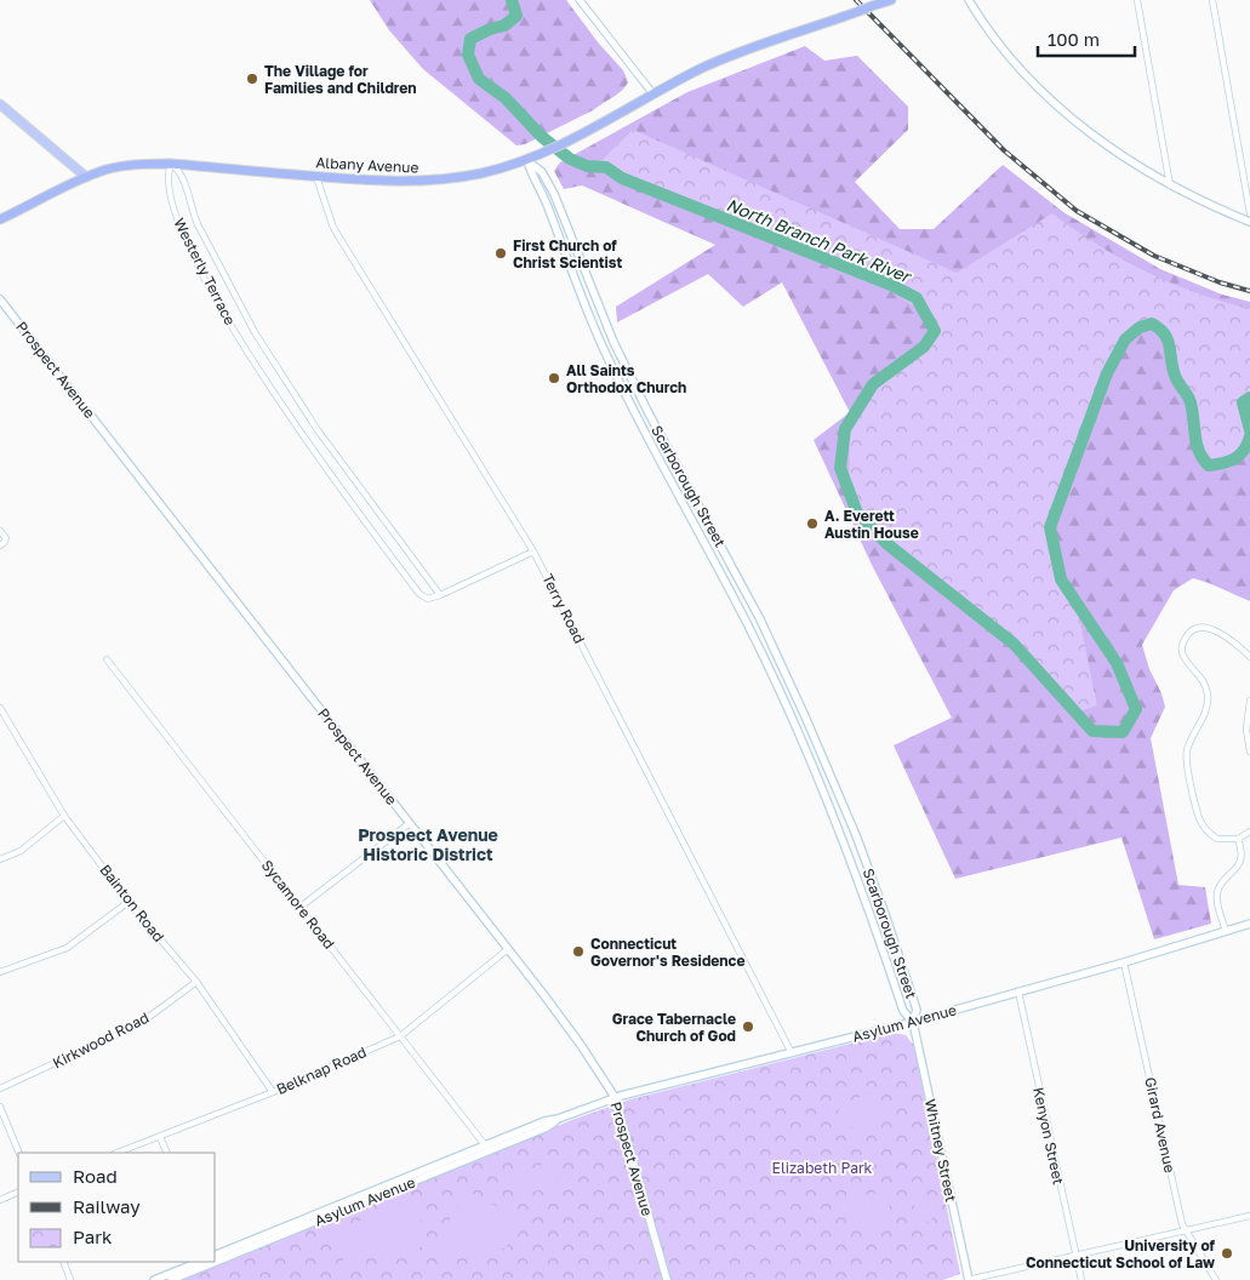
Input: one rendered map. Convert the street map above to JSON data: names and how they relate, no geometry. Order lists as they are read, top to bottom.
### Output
{
  "streets": {
    "highway": ["Albany Avenue"],
    "main road": [
      "Prospect Avenue",
      "Scarborough Street",
      "Asylum Avenue",
      "Whitney Street"
    ],
    "street": [
      "Westerly Terrace",
      "Terry Road",
      "Bainton Road",
      "Sycamore Road",
      "Kirkwood Road",
      "Belknap Road",
      "Girard Avenue",
      "Kenyon Street"
    ]
  },
  "crossings": [
    ["Albany Avenue", "Westerly Terrace"],
    ["Albany Avenue", "Scarborough Street"],
    ["Albany Avenue", "Terry Road"],
    ["Prospect Avenue", "Asylum Avenue"],
    ["Prospect Avenue", "Belknap Road"],
    ["Scarborough Street", "Asylum Avenue"],
    ["Scarborough Street", "Whitney Street"],
    ["Terry Road", "Asylum Avenue"],
    ["Bainton Road", "Kirkwood Road"],
    ["Bainton Road", "Belknap Road"],
    ["Sycamore Road", "Asylum Avenue"],
    ["Sycamore Road", "Belknap Road"],
    ["Asylum Avenue", "Girard Avenue"],
    ["Asylum Avenue", "Kenyon Street"],
    ["Asylum Avenue", "Whitney Street"]
  ],
  "districts": ["Prospect Avenue Historic District"],
  "water": ["North Branch Park River"],
  "parks": ["Elizabeth Park"],
  "places": [
    "The Village for Families and Children",
    "First Church of Christ Scientist",
    "All Saints Orthodox Church",
    "A. Everett Austin House",
    "Connecticut Governor's Residence",
    "Grace Tabernacle Church of God",
    "University of Connecticut School of Law"
  ],
  "legend": ["Road", "Railway", "Park"],
  "scale_bar": "100 m"
}
